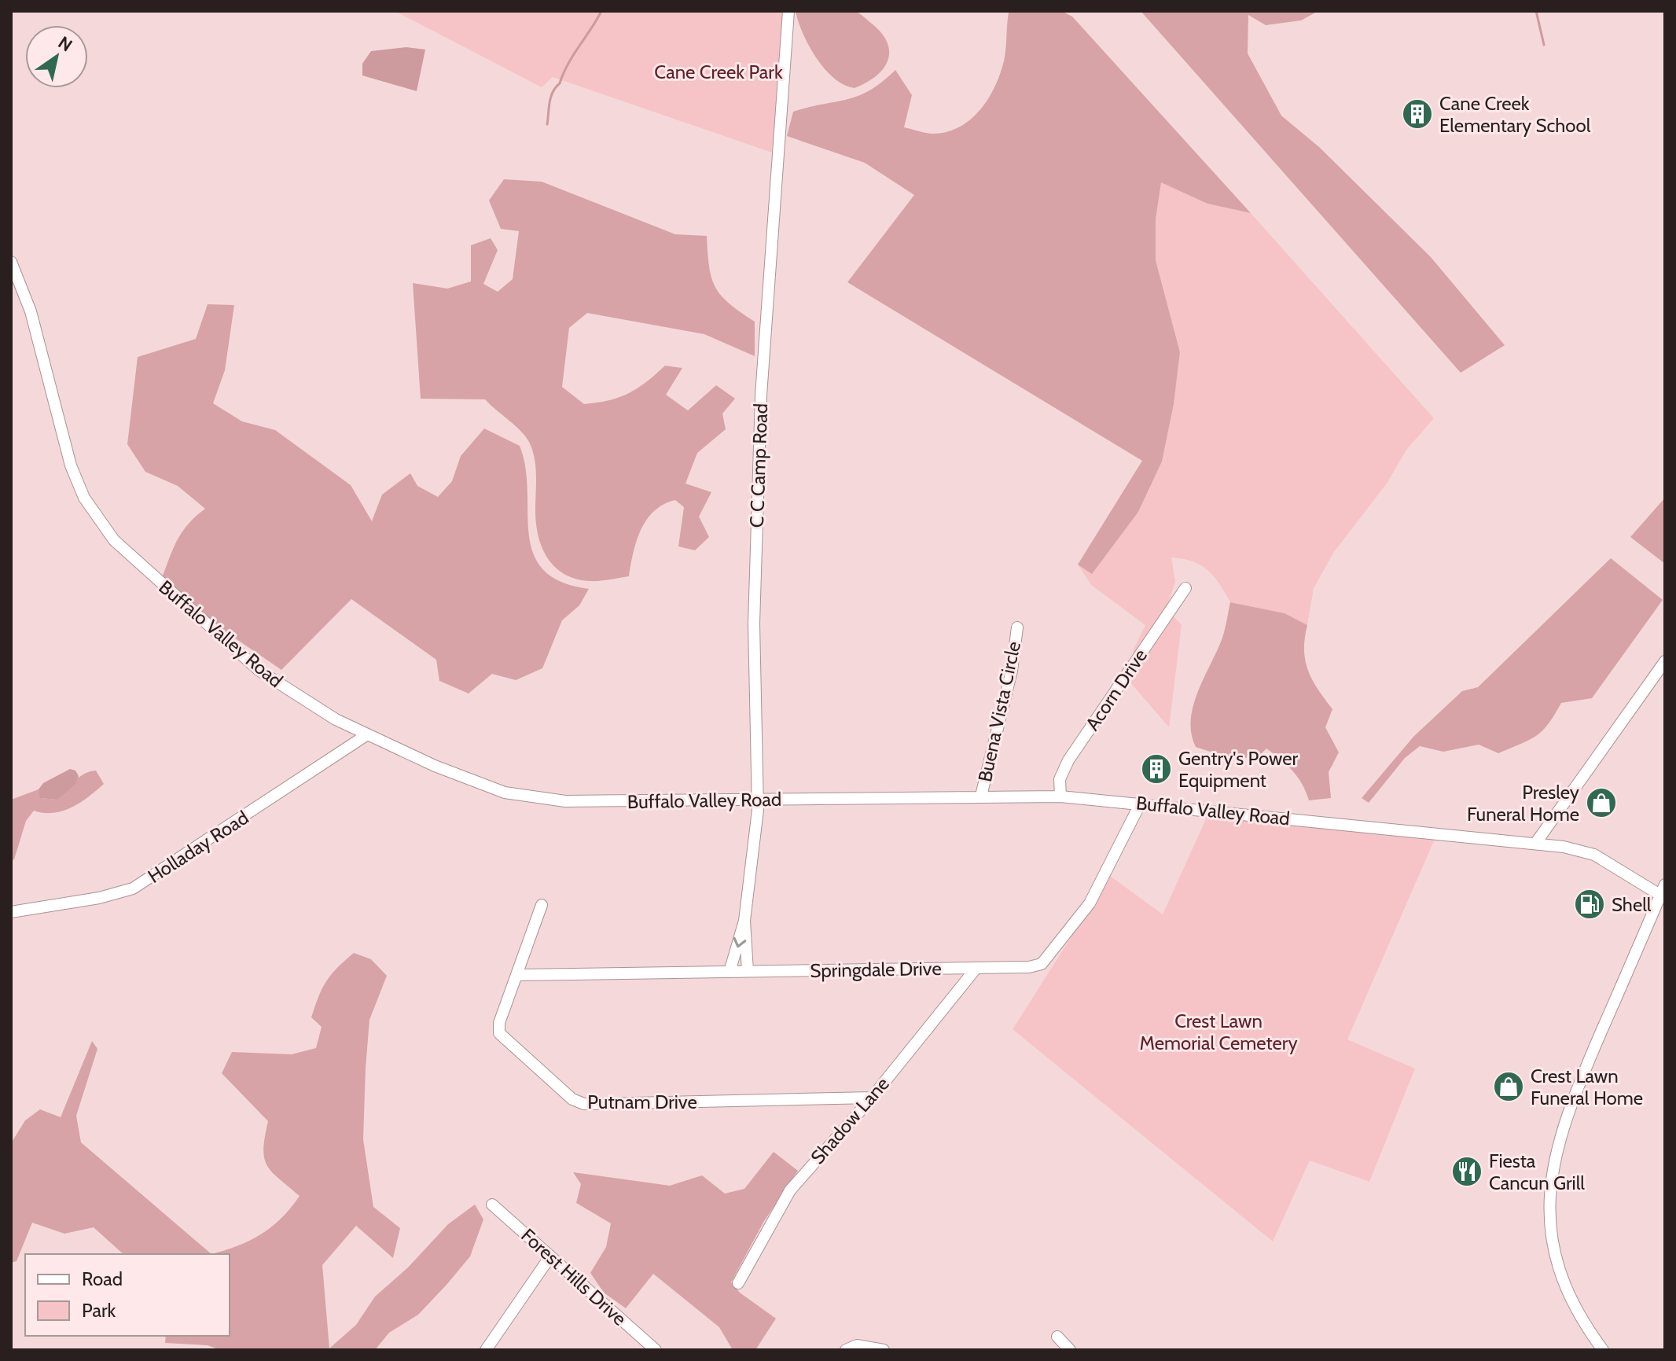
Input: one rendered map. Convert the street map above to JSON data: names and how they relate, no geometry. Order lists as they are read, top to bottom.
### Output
{
  "streets": {
    "street": [
      "C C Camp Road",
      "Buffalo Valley Road",
      "Acorn Drive",
      "Buena Vista Circle",
      "Holladay Road",
      "Springdale Drive",
      "Putnam Drive",
      "Shadow Lane",
      "Forest Hills Drive"
    ]
  },
  "crossings": [
    ["C C Camp Road", "Buffalo Valley Road"],
    ["Buffalo Valley Road", "Acorn Drive"],
    ["Buffalo Valley Road", "Buena Vista Circle"],
    ["Buffalo Valley Road", "Holladay Road"],
    ["Buffalo Valley Road", "Springdale Drive"],
    ["Springdale Drive", "Putnam Drive"],
    ["Springdale Drive", "Shadow Lane"],
    ["Putnam Drive", "Shadow Lane"]
  ],
  "parks": ["Cane Creek Park", "Crest Lawn Memorial Cemetery"],
  "places": {
    "building": ["Cane Creek Elementary School", "Gentry's Power Equipment"],
    "shop": ["Presley Funeral Home", "Crest Lawn Funeral Home"],
    "fuel station": ["Shell"],
    "restaurant": ["Fiesta Cancun Grill"]
  },
  "legend": ["Road", "Park"],
  "north": "top right"
}
